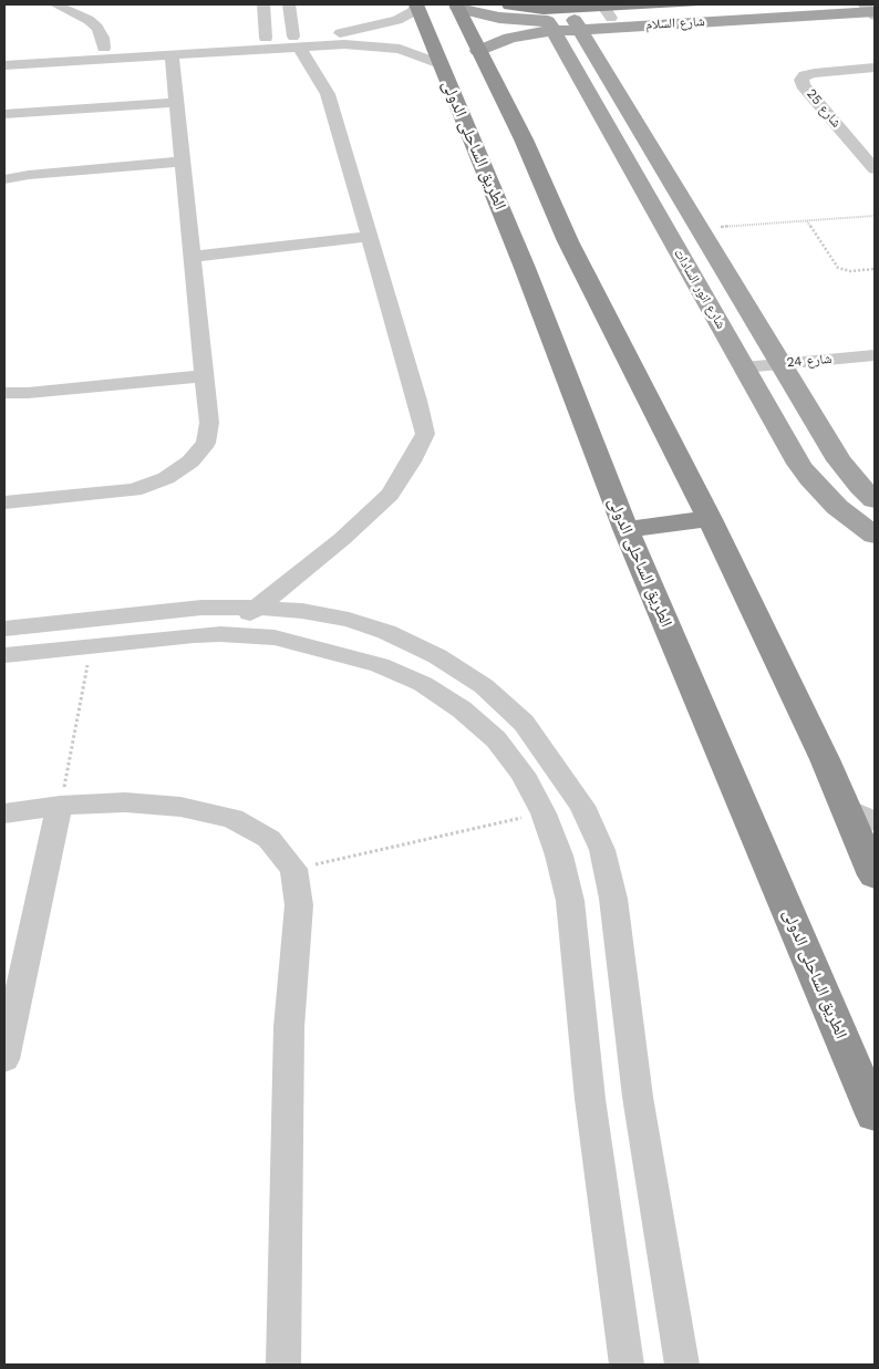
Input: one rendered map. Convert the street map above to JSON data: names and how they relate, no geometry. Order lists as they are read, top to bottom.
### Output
{
  "streets": {
    "highway": ["الطريق الساحلى الدولى"],
    "main road": ["شارع السلام", "شارع انور السادات"],
    "street": ["شارع 25", "شارع 24"]
  },
  "crossings": [
    ["شارع السلام", "شارع انور السادات"],
    ["شارع انور السادات", "شارع 24"]
  ]
}
